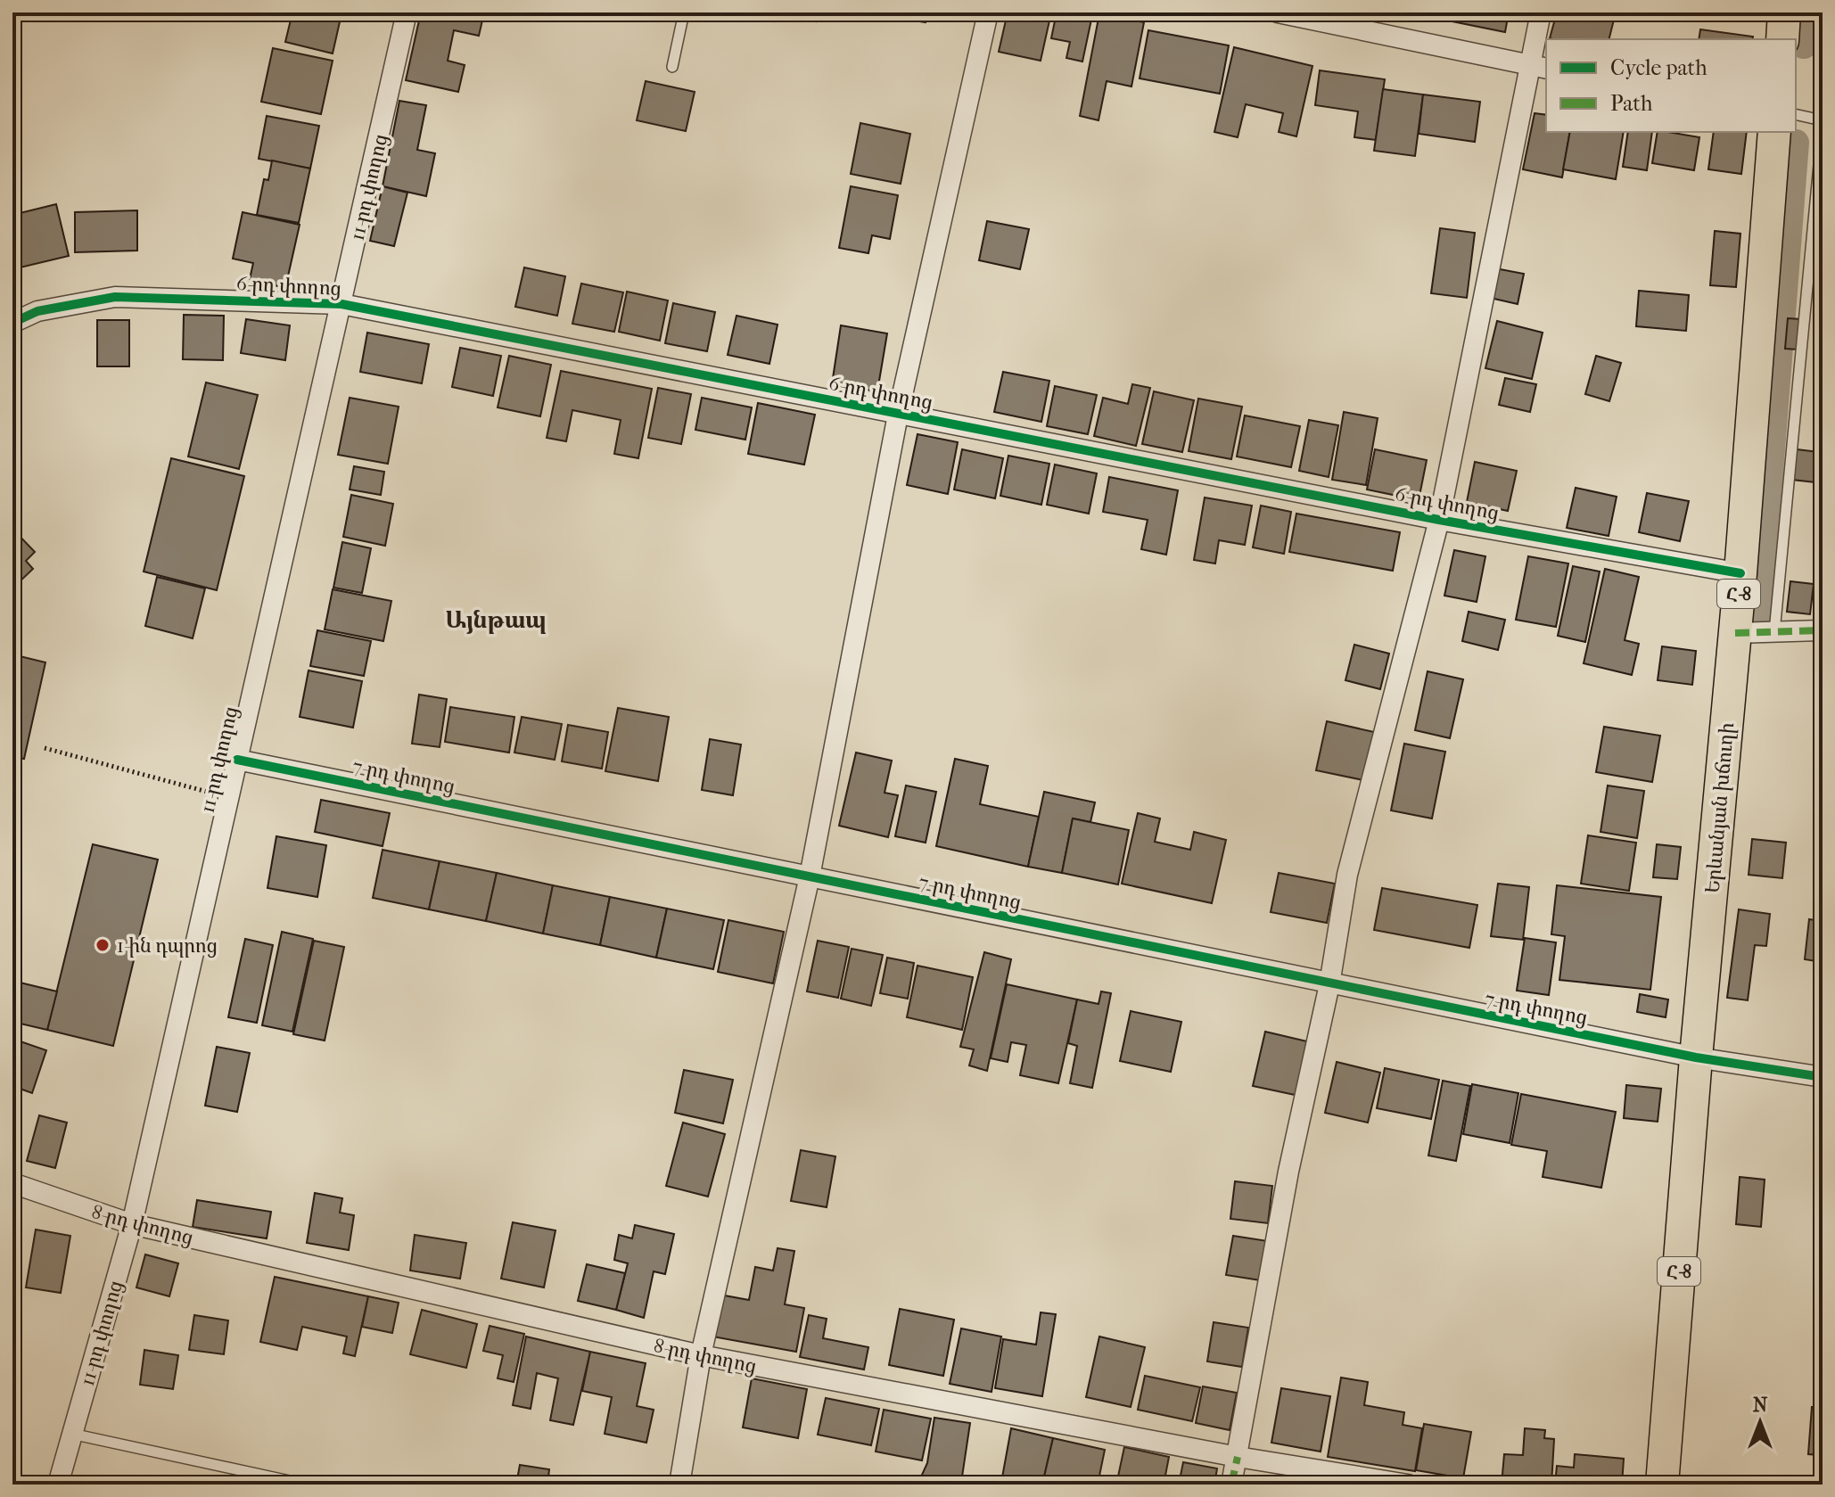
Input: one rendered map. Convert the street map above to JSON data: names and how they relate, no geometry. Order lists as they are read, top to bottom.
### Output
{
  "streets": {
    "main road": ["Հ-8", "Երևանյան խճուղի"],
    "street": [
      "11-րդ փողոց",
      "6-րդ փողոց",
      "7-րդ փողոց",
      "8-րդ փողոց"
    ]
  },
  "crossings": [
    ["11-րդ փողոց", "6-րդ փողոց"],
    ["11-րդ փողոց", "7-րդ փողոց"],
    ["11-րդ փողոց", "8-րդ փողոց"],
    ["6-րդ փողոց", "Երևանյան խճուղի"],
    ["7-րդ փողոց", "Երևանյան խճուղի"]
  ],
  "districts": ["Այնթապ"],
  "places": ["1-ին դպրոց"],
  "legend": ["Cycle path", "Path"],
  "north": "top"
}
